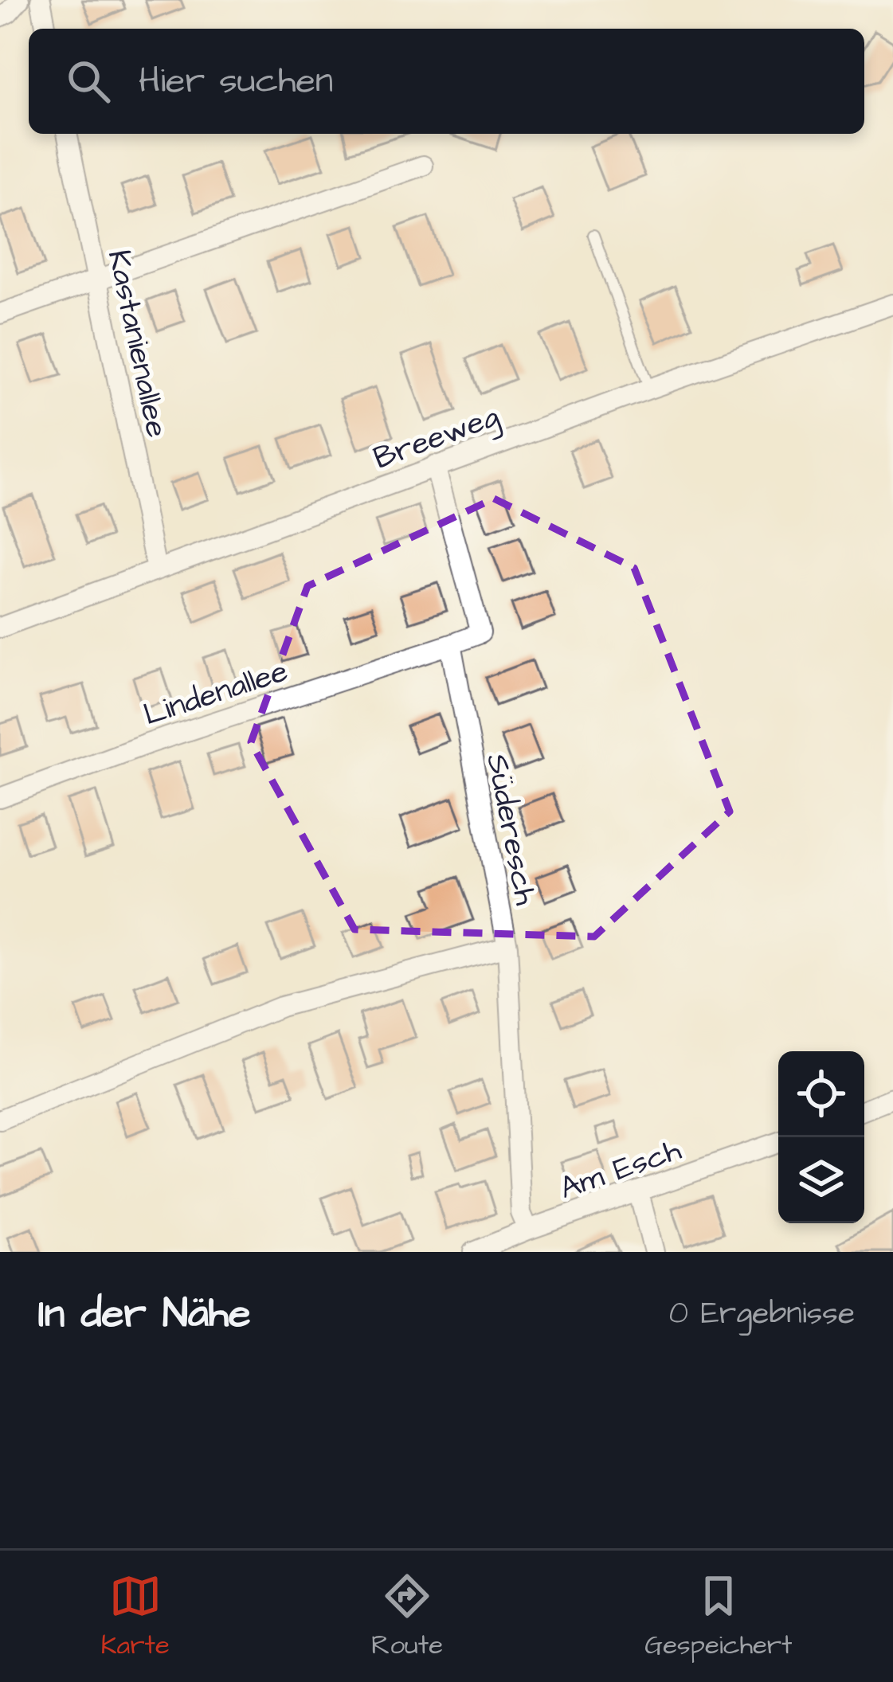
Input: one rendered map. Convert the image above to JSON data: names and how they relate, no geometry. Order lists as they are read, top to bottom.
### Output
{
  "streets": {
    "street": [
      "Kastanienallee",
      "Breeweg",
      "Lindenallee",
      "Süderesch",
      "Am Esch"
    ]
  },
  "crossings": [
    ["Kastanienallee", "Breeweg"],
    ["Lindenallee", "Süderesch"],
    ["Süderesch", "Am Esch"]
  ],
  "page": {
    "search": "Hier suchen",
    "heading": ["In der Nähe", "0 Ergebnisse"],
    "nav": ["Karte", "Route", "Gespeichert"]
  }
}
